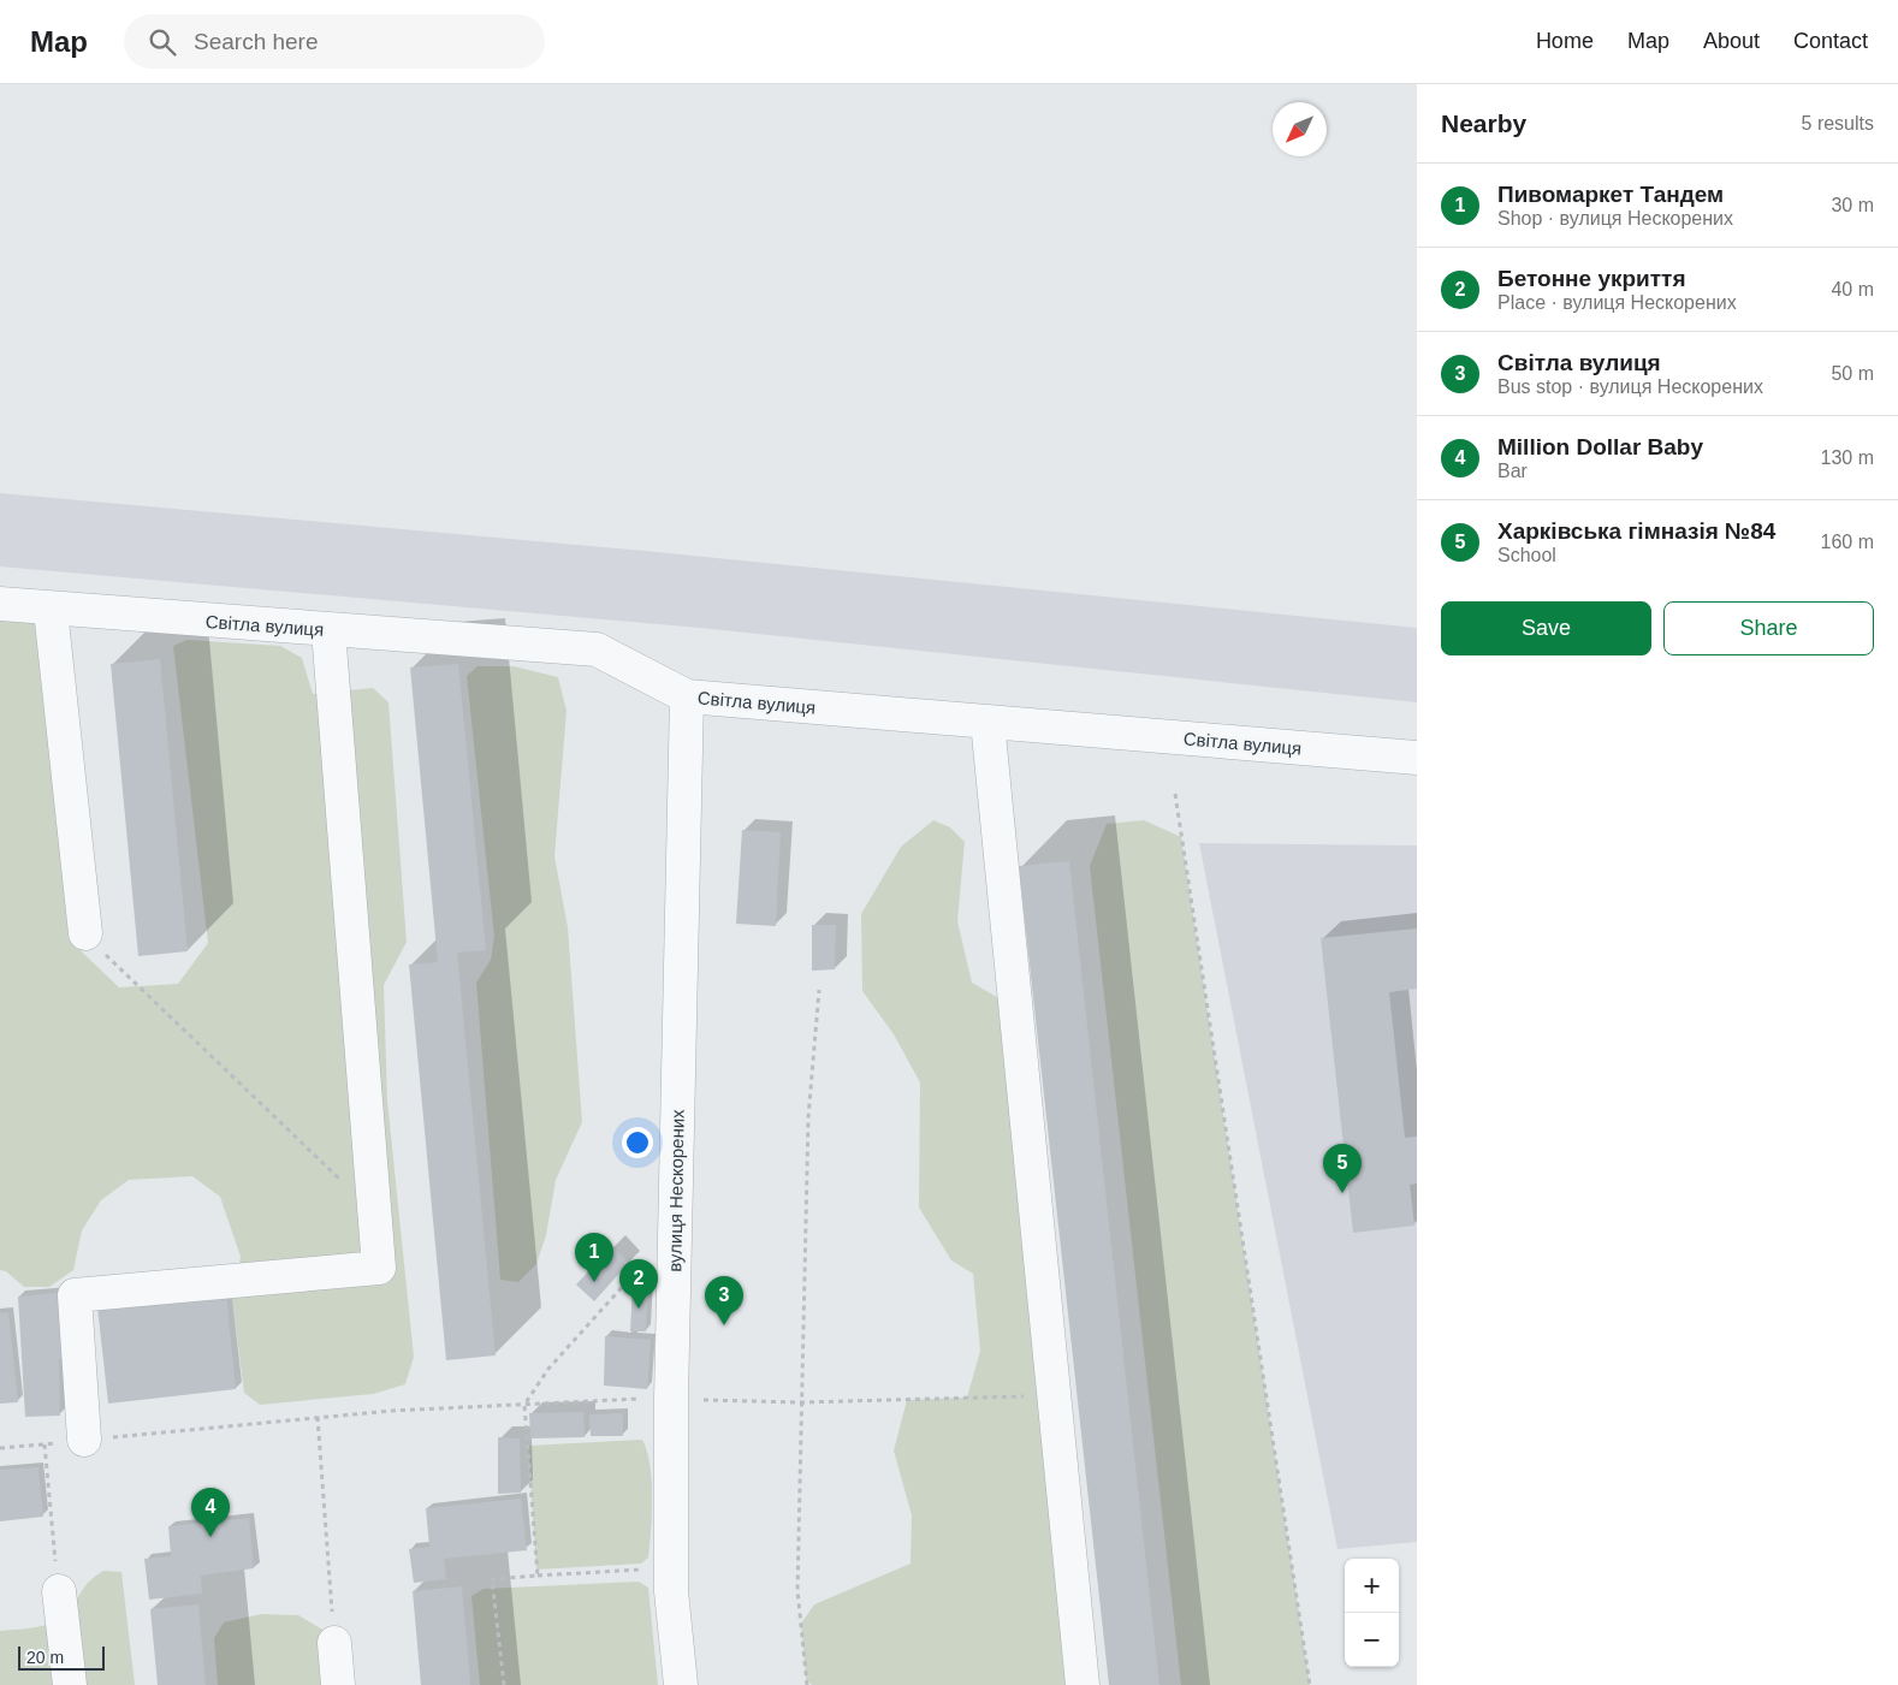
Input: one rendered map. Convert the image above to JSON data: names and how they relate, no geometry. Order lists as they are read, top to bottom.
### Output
{
  "streets": {
    "street": ["Світла вулиця", "вулиця Нескорених"]
  },
  "crossings": [
    ["Світла вулиця", "вулиця Нескорених"]
  ],
  "scale_bar": "20 m",
  "north": "bottom left",
  "page": {
    "header": "Map",
    "search": "Search here",
    "nav": [
      "Home",
      "Map",
      "About",
      "Contact"
    ],
    "heading": ["Nearby", "5 results"],
    "list": [
      {
        "mark": "1",
        "name": "Пивомаркет Тандем",
        "note": "Shop · вулиця Нескорених",
        "value": "30 m"
      },
      {
        "mark": "2",
        "name": "Бетонне укриття",
        "note": "Place · вулиця Нескорених",
        "value": "40 m"
      },
      {
        "mark": "3",
        "name": "Світла вулиця",
        "note": "Bus stop · вулиця Нескорених",
        "value": "50 m"
      },
      {
        "mark": "4",
        "name": "Million Dollar Baby",
        "note": "Bar",
        "value": "130 m"
      },
      {
        "mark": "5",
        "name": "Харківська гімназія №84",
        "note": "School",
        "value": "160 m"
      }
    ],
    "buttons": ["Save", "Share"],
    "pins": [
      "5",
      "1",
      "2",
      "3",
      "4"
    ],
    "map_buttons": ["+", "−"],
    "scale": "20 m"
  }
}
